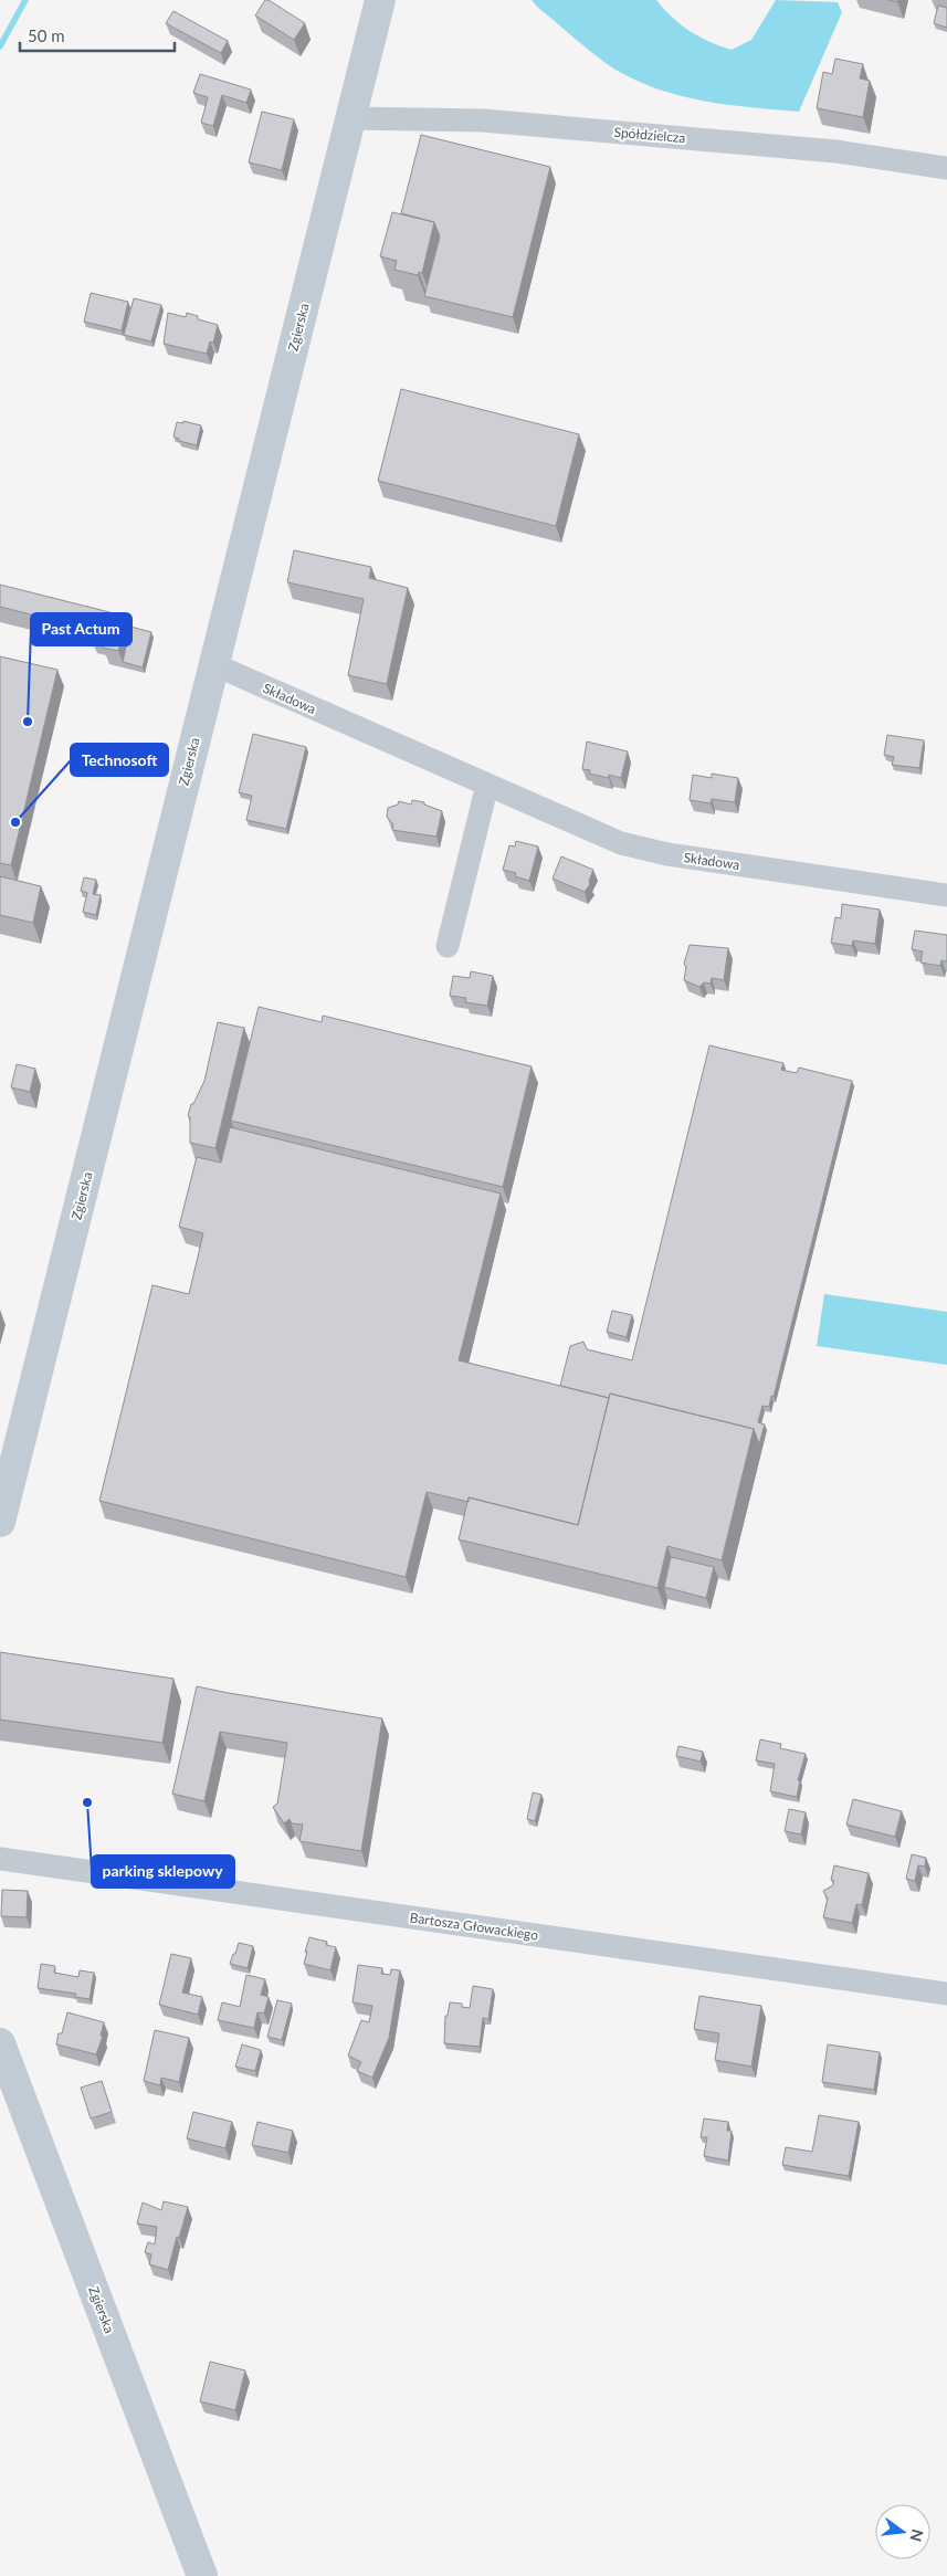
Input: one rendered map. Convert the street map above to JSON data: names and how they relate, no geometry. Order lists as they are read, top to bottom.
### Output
{
  "streets": {
    "main road": ["Zgierska"],
    "street": ["Spółdzielcza", "Składowa", "Bartosza Głowackiego"]
  },
  "crossings": [
    ["Spółdzielcza", "Zgierska"],
    ["Zgierska", "Składowa"]
  ],
  "places": ["Past Actum", "Technosoft", "parking sklepowy"],
  "scale_bar": "50 m",
  "north": "right"
}
